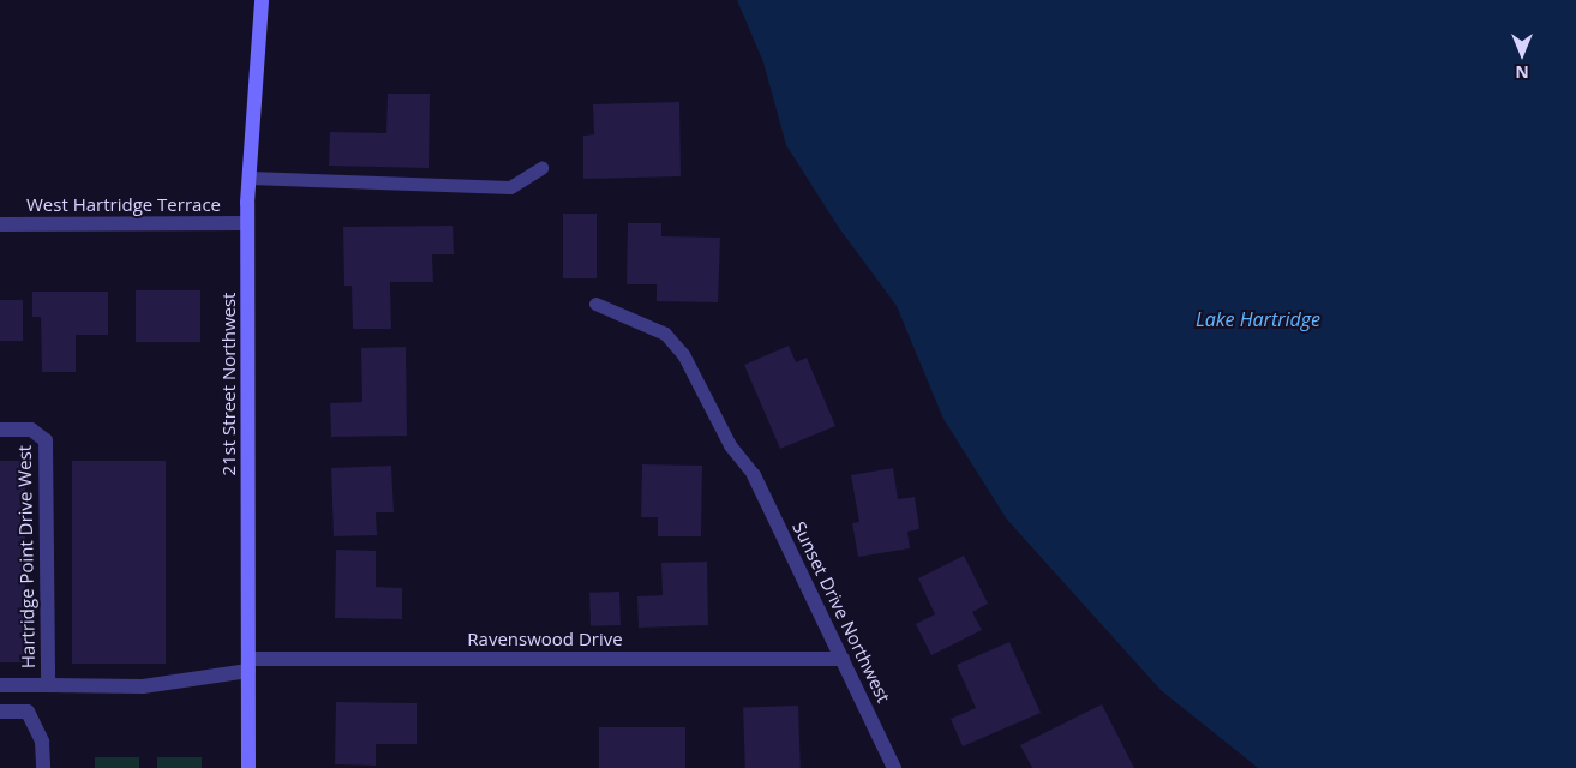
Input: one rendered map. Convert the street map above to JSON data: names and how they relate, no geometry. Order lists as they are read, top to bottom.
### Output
{
  "streets": {
    "street": [
      "West Hartridge Terrace",
      "21st Street Northwest",
      "Hartridge Point Drive West",
      "Sunset Drive Northwest",
      "Ravenswood Drive"
    ]
  },
  "crossings": [
    ["West Hartridge Terrace", "21st Street Northwest"],
    ["21st Street Northwest", "Hartridge Point Drive West"],
    ["21st Street Northwest", "Ravenswood Drive"],
    ["Hartridge Point Drive West", "Ravenswood Drive"],
    ["Sunset Drive Northwest", "Ravenswood Drive"]
  ],
  "water": ["Lake Hartridge"],
  "north": "bottom"
}
